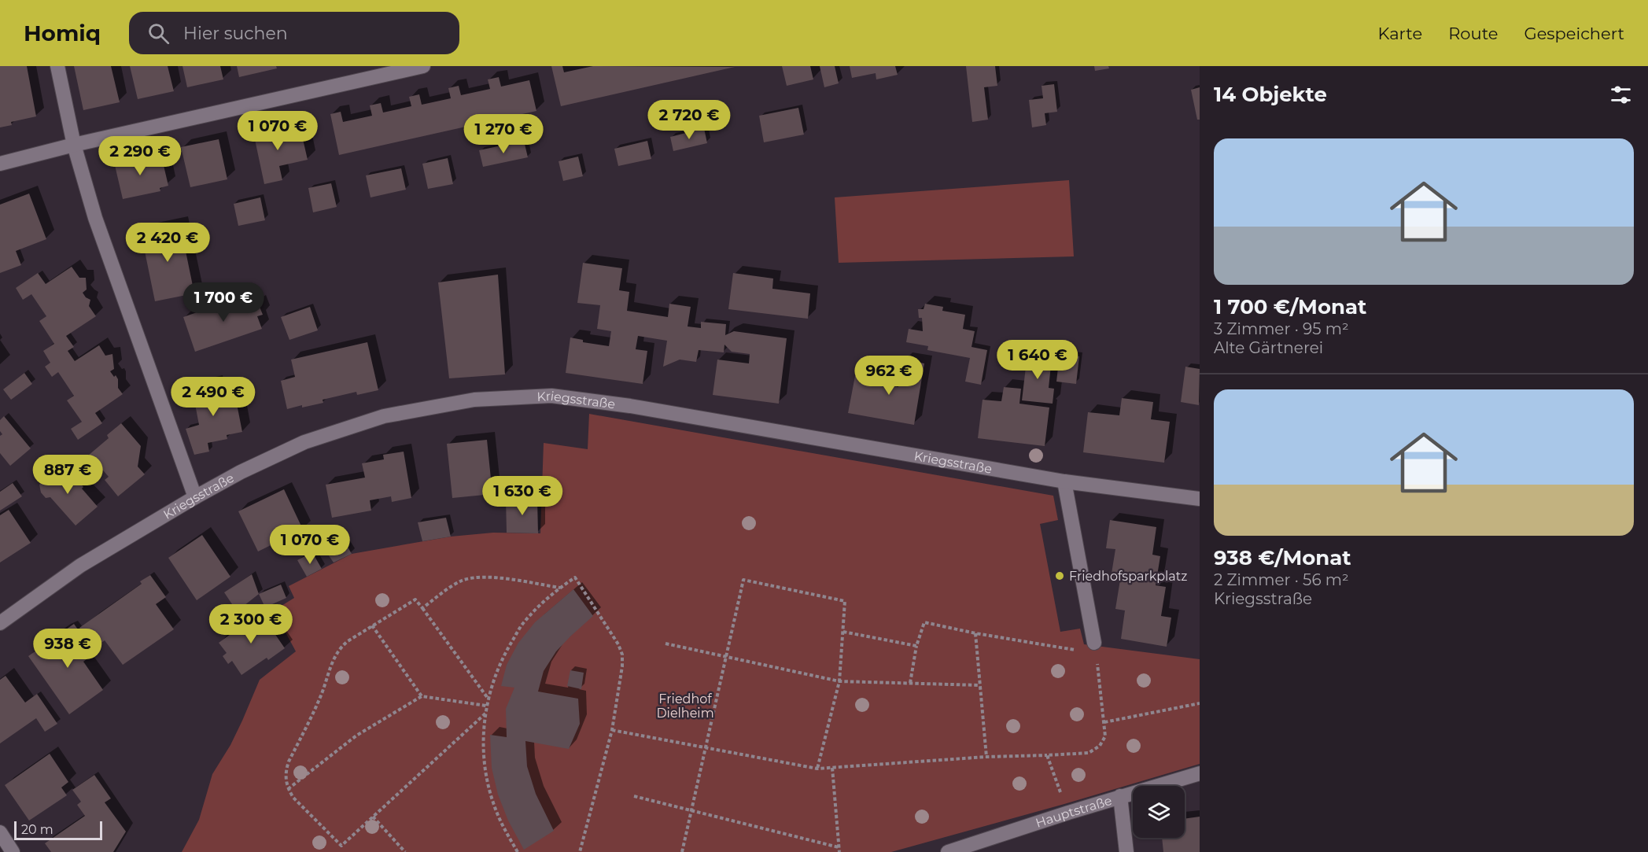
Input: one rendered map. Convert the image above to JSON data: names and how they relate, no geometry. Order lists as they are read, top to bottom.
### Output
{
  "streets": {
    "street": ["Kriegsstraße", "Hauptstraße"]
  },
  "parks": ["Friedhof Dielheim"],
  "places": ["Friedhofsparkplatz"],
  "scale_bar": "20 m",
  "page": {
    "header": "Homiq",
    "search": "Hier suchen",
    "nav": ["Karte", "Route", "Gespeichert"],
    "heading": "14 Objekte",
    "price": [
      "2 720 €",
      "1 070 €",
      "1 270 €",
      "2 290 €",
      "2 420 €",
      "1 700 €",
      "1 640 €",
      "962 €",
      "2 490 €",
      "887 €",
      "1 630 €",
      "1 070 €",
      "2 300 €",
      "938 €"
    ],
    "list": [
      {
        "name": "1 700 €/Monat",
        "note": "3 Zimmer · 95 m² · Alte Gärtnerei"
      },
      {
        "name": "938 €/Monat",
        "note": "2 Zimmer · 56 m² · Kriegsstraße"
      }
    ],
    "scale": "20 m"
  }
}
